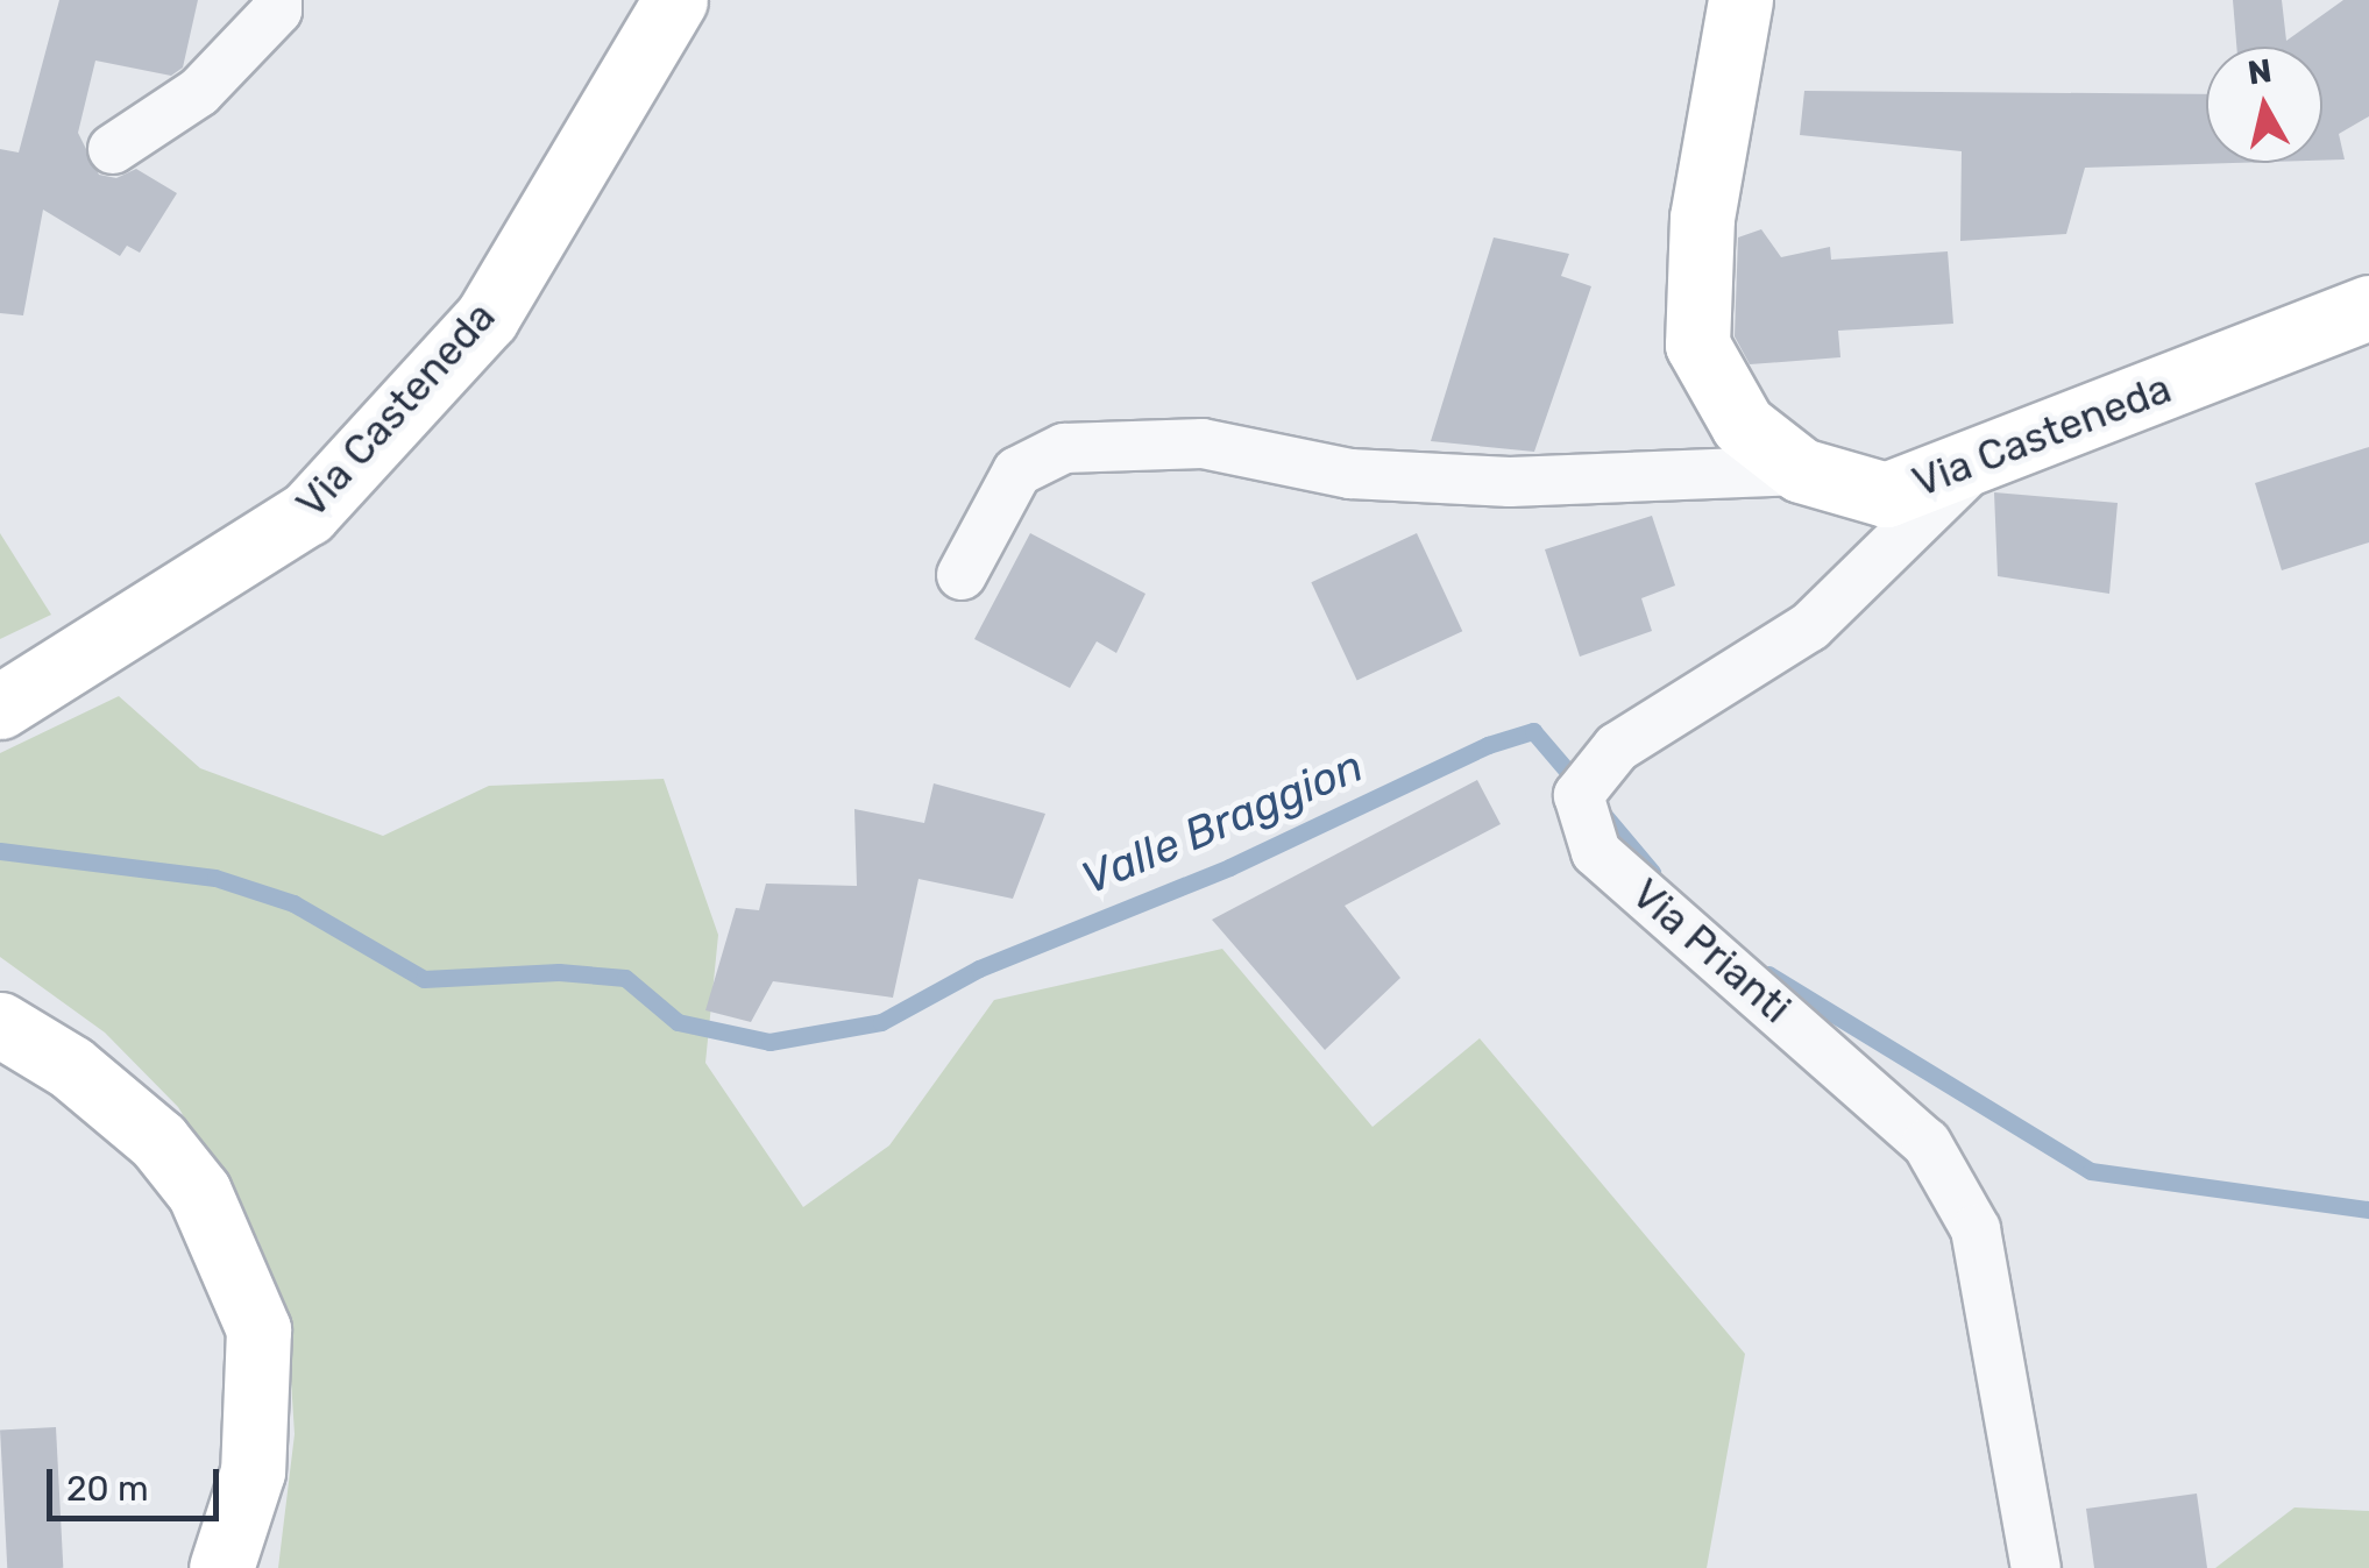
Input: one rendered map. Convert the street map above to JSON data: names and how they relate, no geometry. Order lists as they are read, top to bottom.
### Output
{
  "streets": {
    "street": ["Via Casteneda", "Via Prianti"]
  },
  "crossings": [
    ["Via Casteneda", "Via Prianti"]
  ],
  "water": ["Valle Braggion"],
  "scale_bar": "20 m",
  "north": "top"
}
